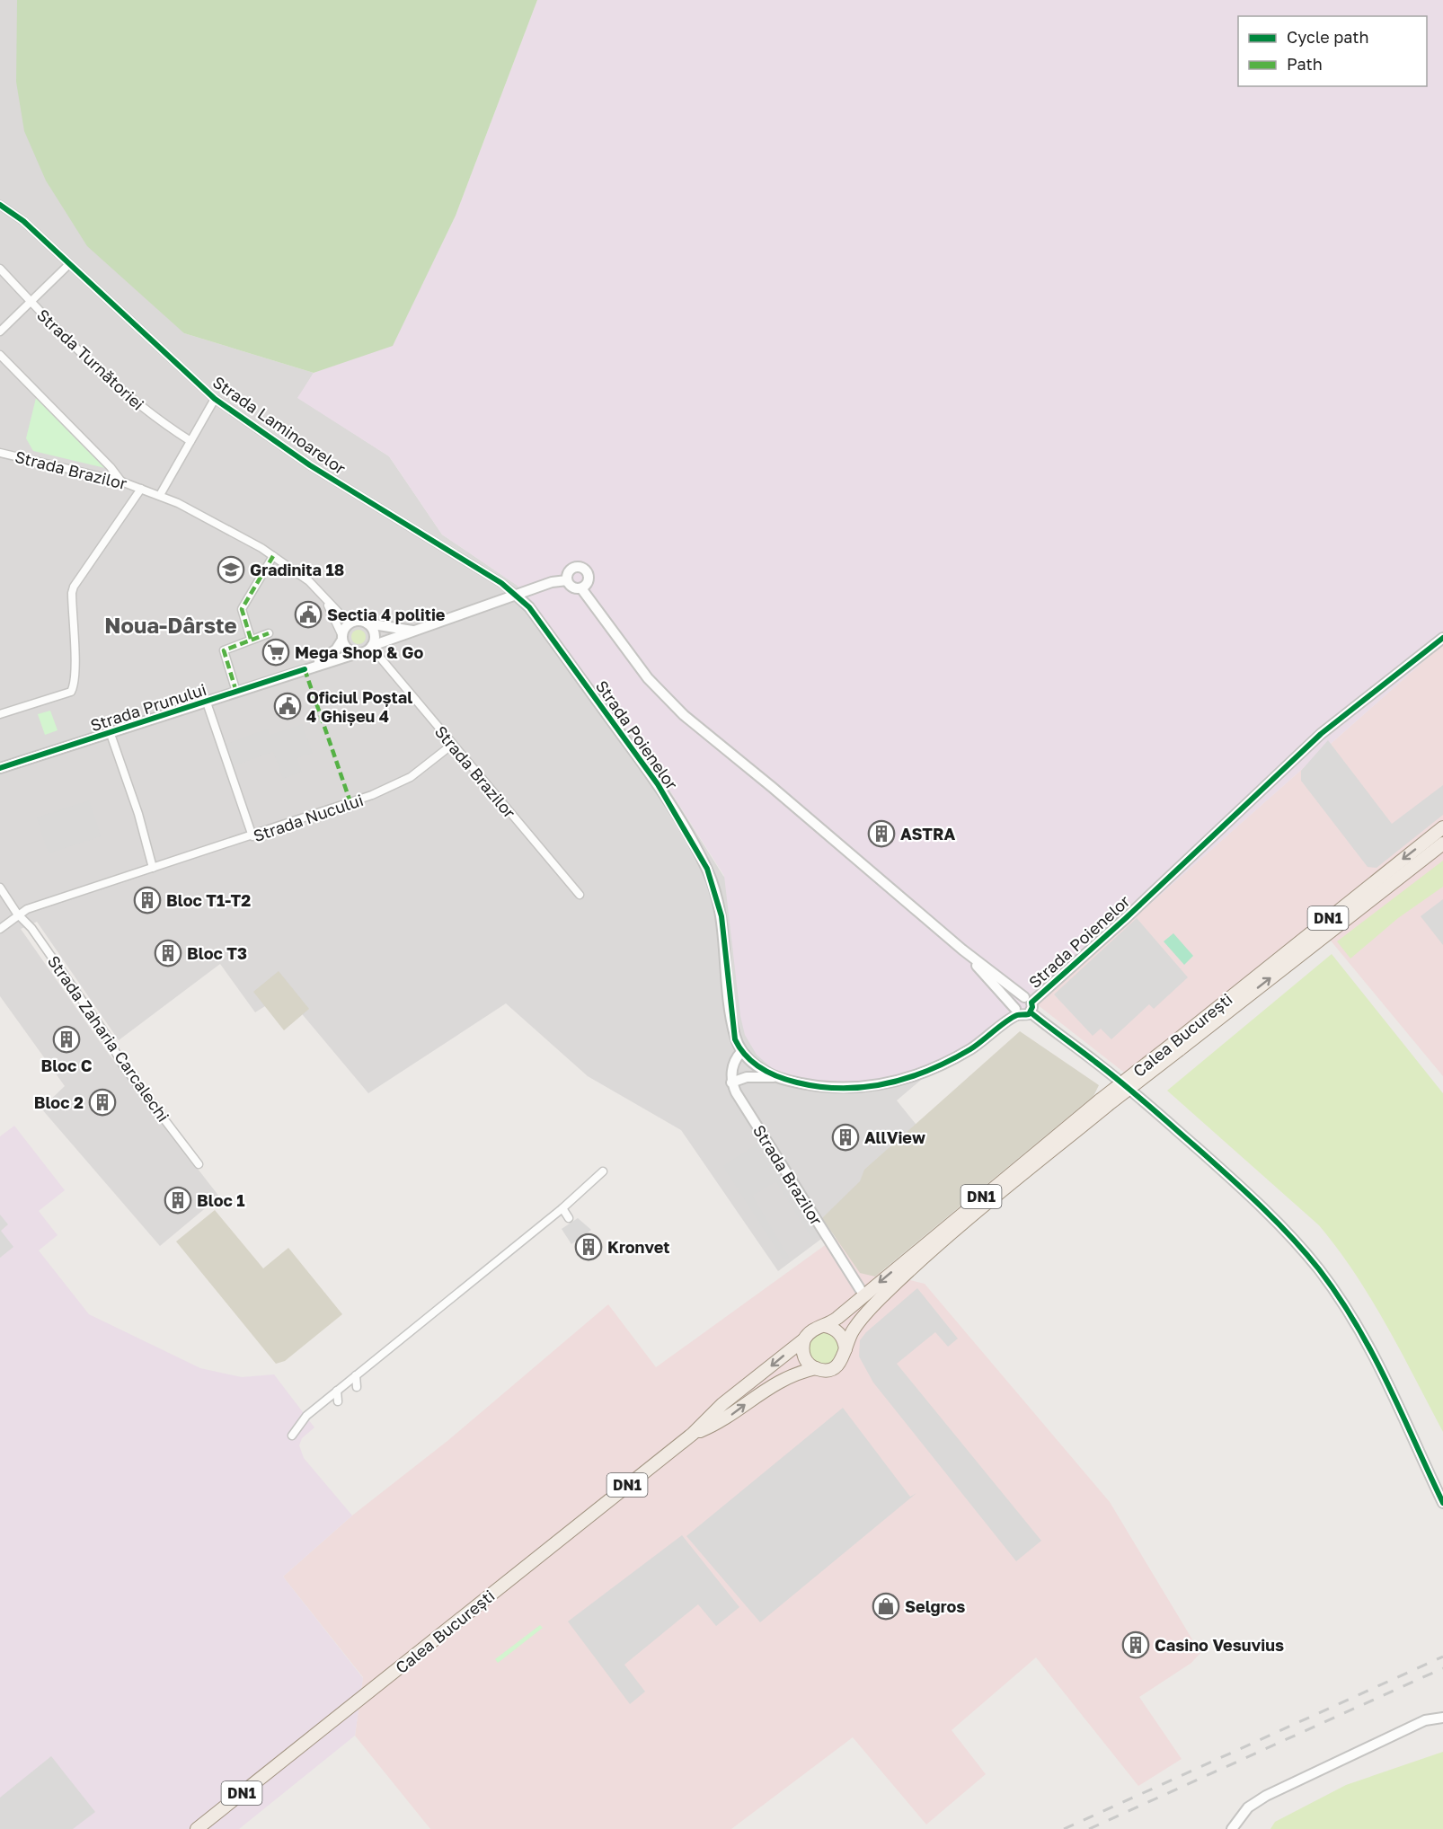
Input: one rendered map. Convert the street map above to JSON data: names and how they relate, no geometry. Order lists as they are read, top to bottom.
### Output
{
  "streets": {
    "main road": ["DN1", "Calea București"],
    "street": [
      "Strada Turnătoriei",
      "Strada Laminoarelor",
      "Strada Brazilor",
      "Strada Prunului",
      "Strada Poienelor",
      "Strada Nucului",
      "Strada Zaharia Carcalechi"
    ]
  },
  "crossings": [
    ["Strada Laminoarelor", "Strada Poienelor"],
    ["Strada Brazilor", "Strada Prunului"],
    ["Strada Brazilor", "Strada Nucului"],
    ["Strada Brazilor", "Calea București"],
    ["Strada Nucului", "Strada Zaharia Carcalechi"]
  ],
  "districts": ["Noua-Dârste"],
  "places": {
    "school or university": ["Gradinita 18"],
    "public building": ["Sectia 4 politie", "Oficiul Poștal 4 Ghișeu 4"],
    "supermarket": ["Mega Shop & Go"],
    "building": [
      "ASTRA",
      "Bloc T1-T2",
      "Bloc T3",
      "Bloc C",
      "Bloc 2",
      "AllView",
      "Bloc 1",
      "Kronvet",
      "Casino Vesuvius"
    ],
    "shop": ["Selgros"]
  },
  "legend": ["Cycle path", "Path"]
}
